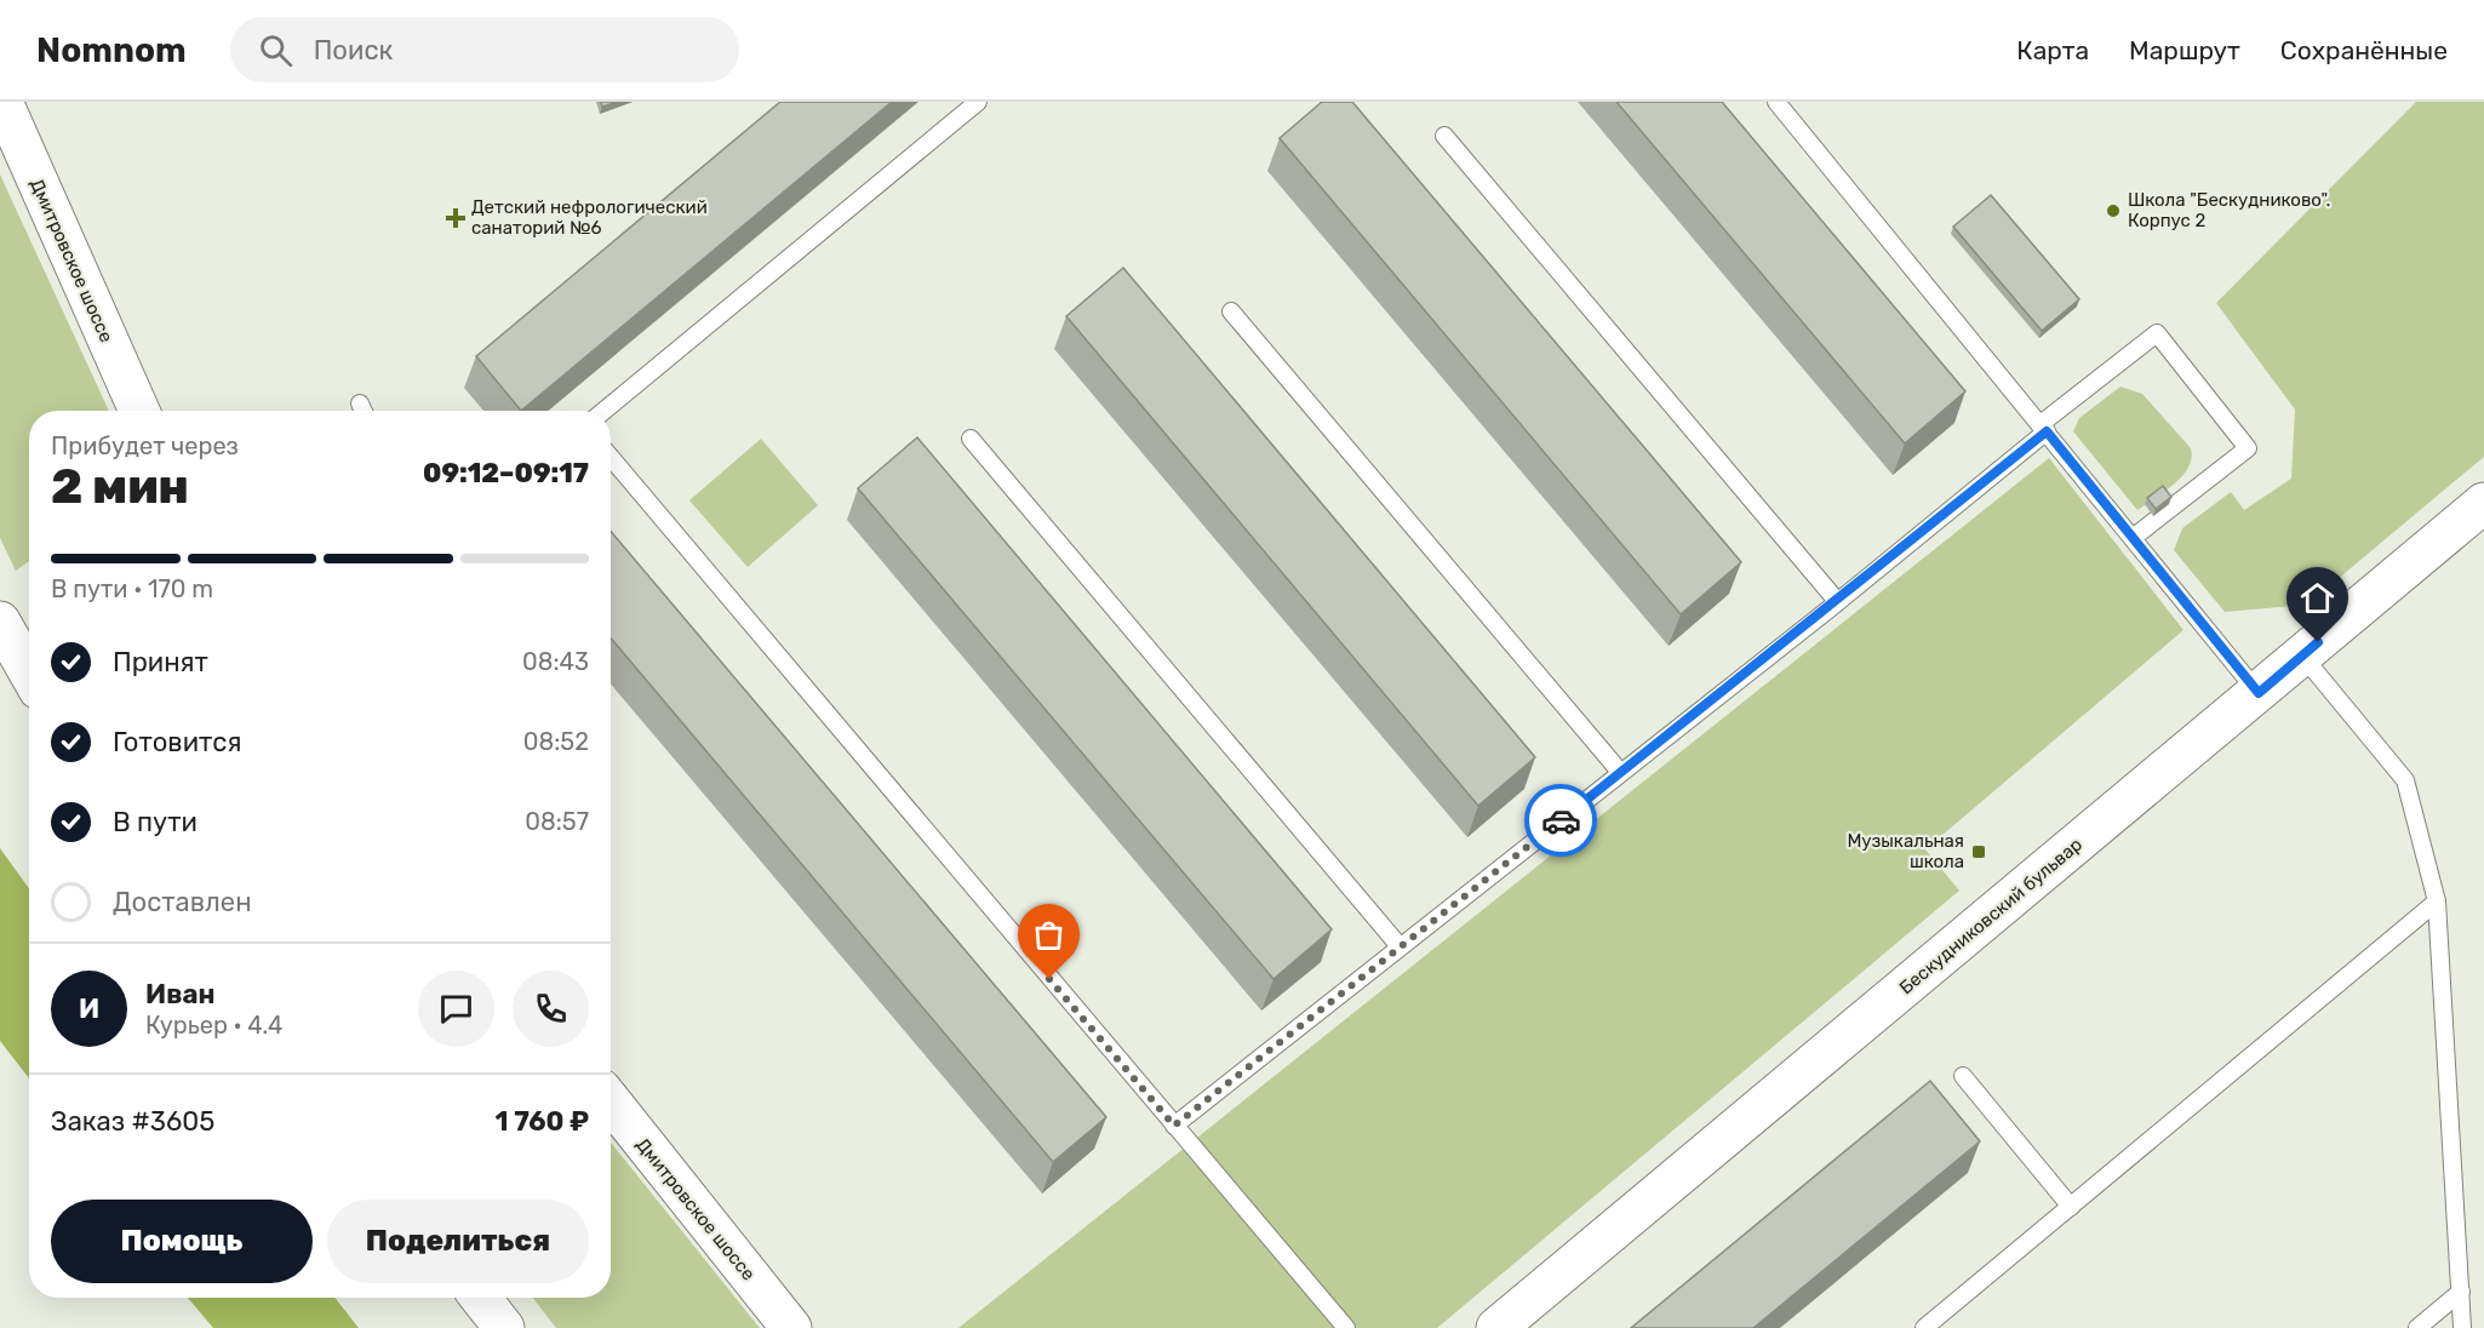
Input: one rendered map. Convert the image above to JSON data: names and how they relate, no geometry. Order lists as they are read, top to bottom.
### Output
{
  "streets": {
    "street": ["Дмитровское шоссе", "Бескудниковский бульвар"]
  },
  "places": {
    "other": ["Школа \"Бескудниково\". Корпус 2"],
    "health": ["Детский нефрологический санаторий №6"],
    "transit": ["Музыкальная школа"]
  },
  "page": {
    "header": "Nomnom",
    "search": "Поиск",
    "nav": ["Карта", "Маршрут", "Сохранённые"],
    "heading": ["2 мин", "Прибудет через", "09:12–09:17"],
    "panel": [
      "Иван",
      "Курьер · 4.4",
      "Заказ #3605",
      "1 760 ₽"
    ],
    "bar": "В пути · 170 m",
    "list": [
      ["Принят", "08:43"],
      ["Готовится", "08:52"],
      ["В пути", "08:57"],
      "Доставлен"
    ],
    "round": "И",
    "buttons": ["Помощь", "Поделиться"]
  }
}
